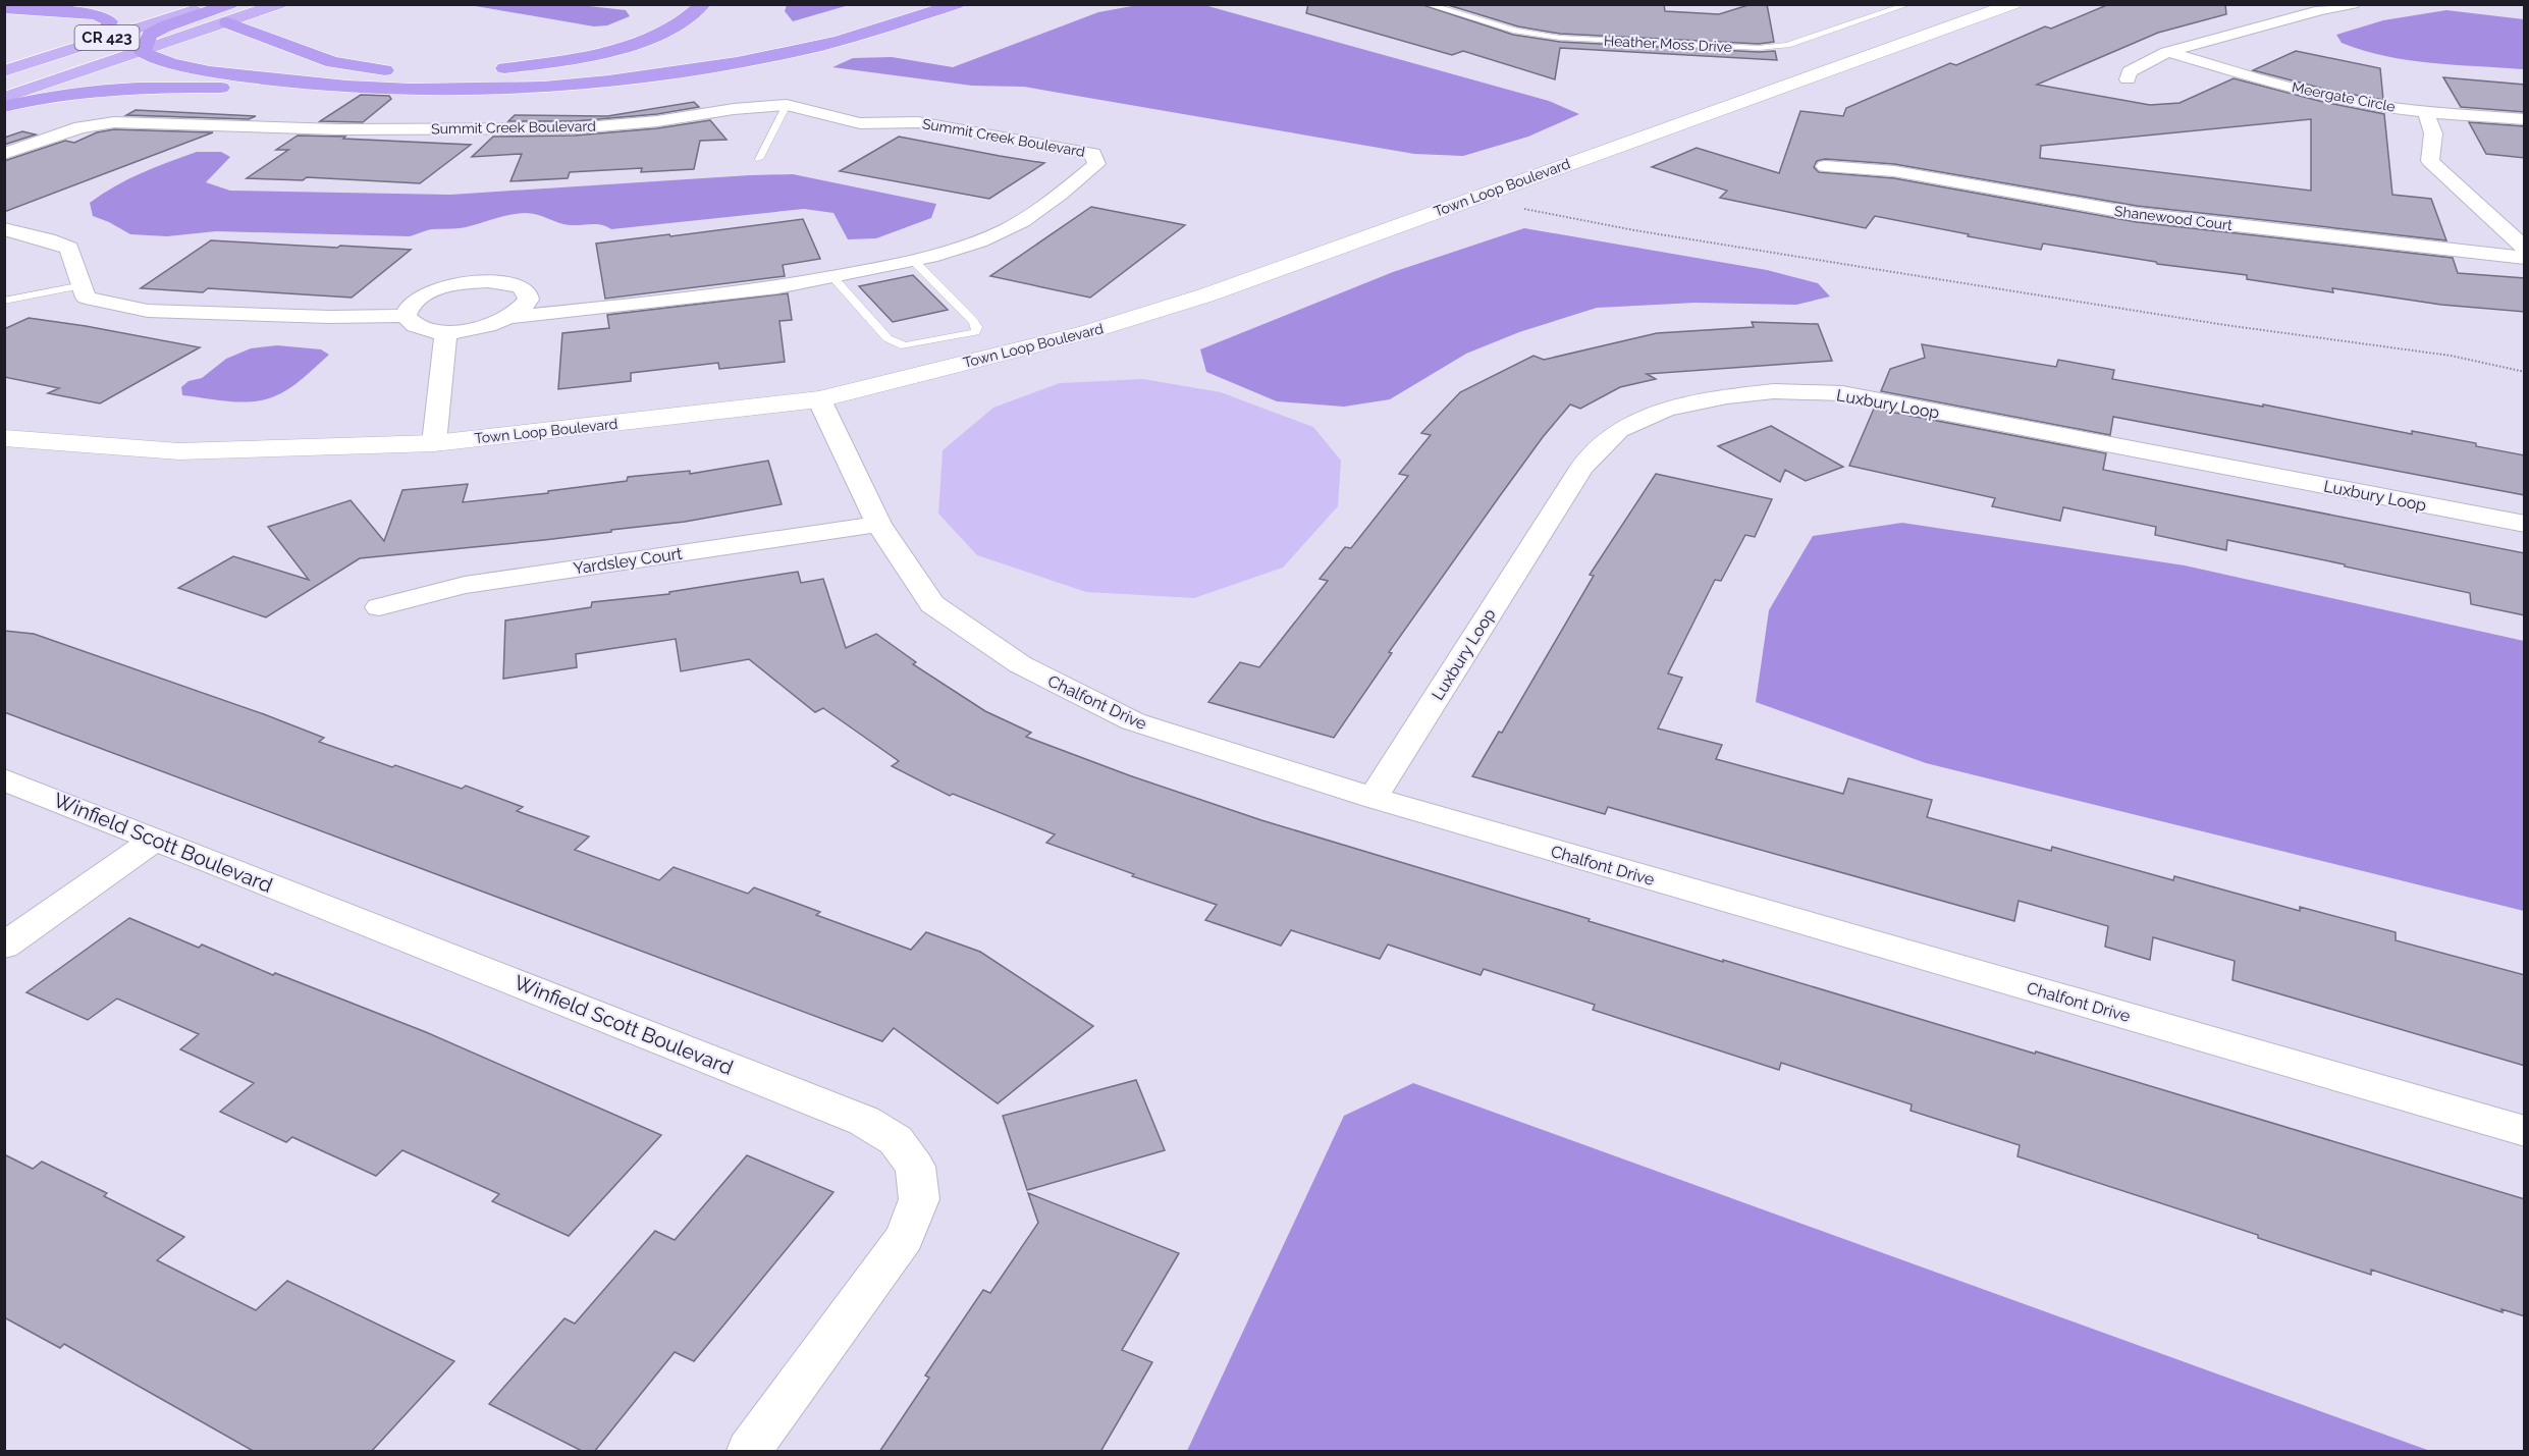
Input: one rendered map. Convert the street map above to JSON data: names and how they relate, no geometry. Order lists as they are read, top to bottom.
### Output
{
  "streets": {
    "highway": ["CR 423"],
    "street": [
      "Meergate Circle",
      "Summit Creek Boulevard",
      "Town Loop Boulevard",
      "Shanewood Court",
      "Luxbury Loop",
      "Yardsley Court",
      "Chalfont Drive",
      "Winfield Scott Boulevard"
    ],
    "lane": ["Heather Moss Drive"]
  },
  "crossings": [
    ["Town Loop Boulevard", "Chalfont Drive"],
    ["Luxbury Loop", "Chalfont Drive"],
    ["Yardsley Court", "Chalfont Drive"]
  ]
}
